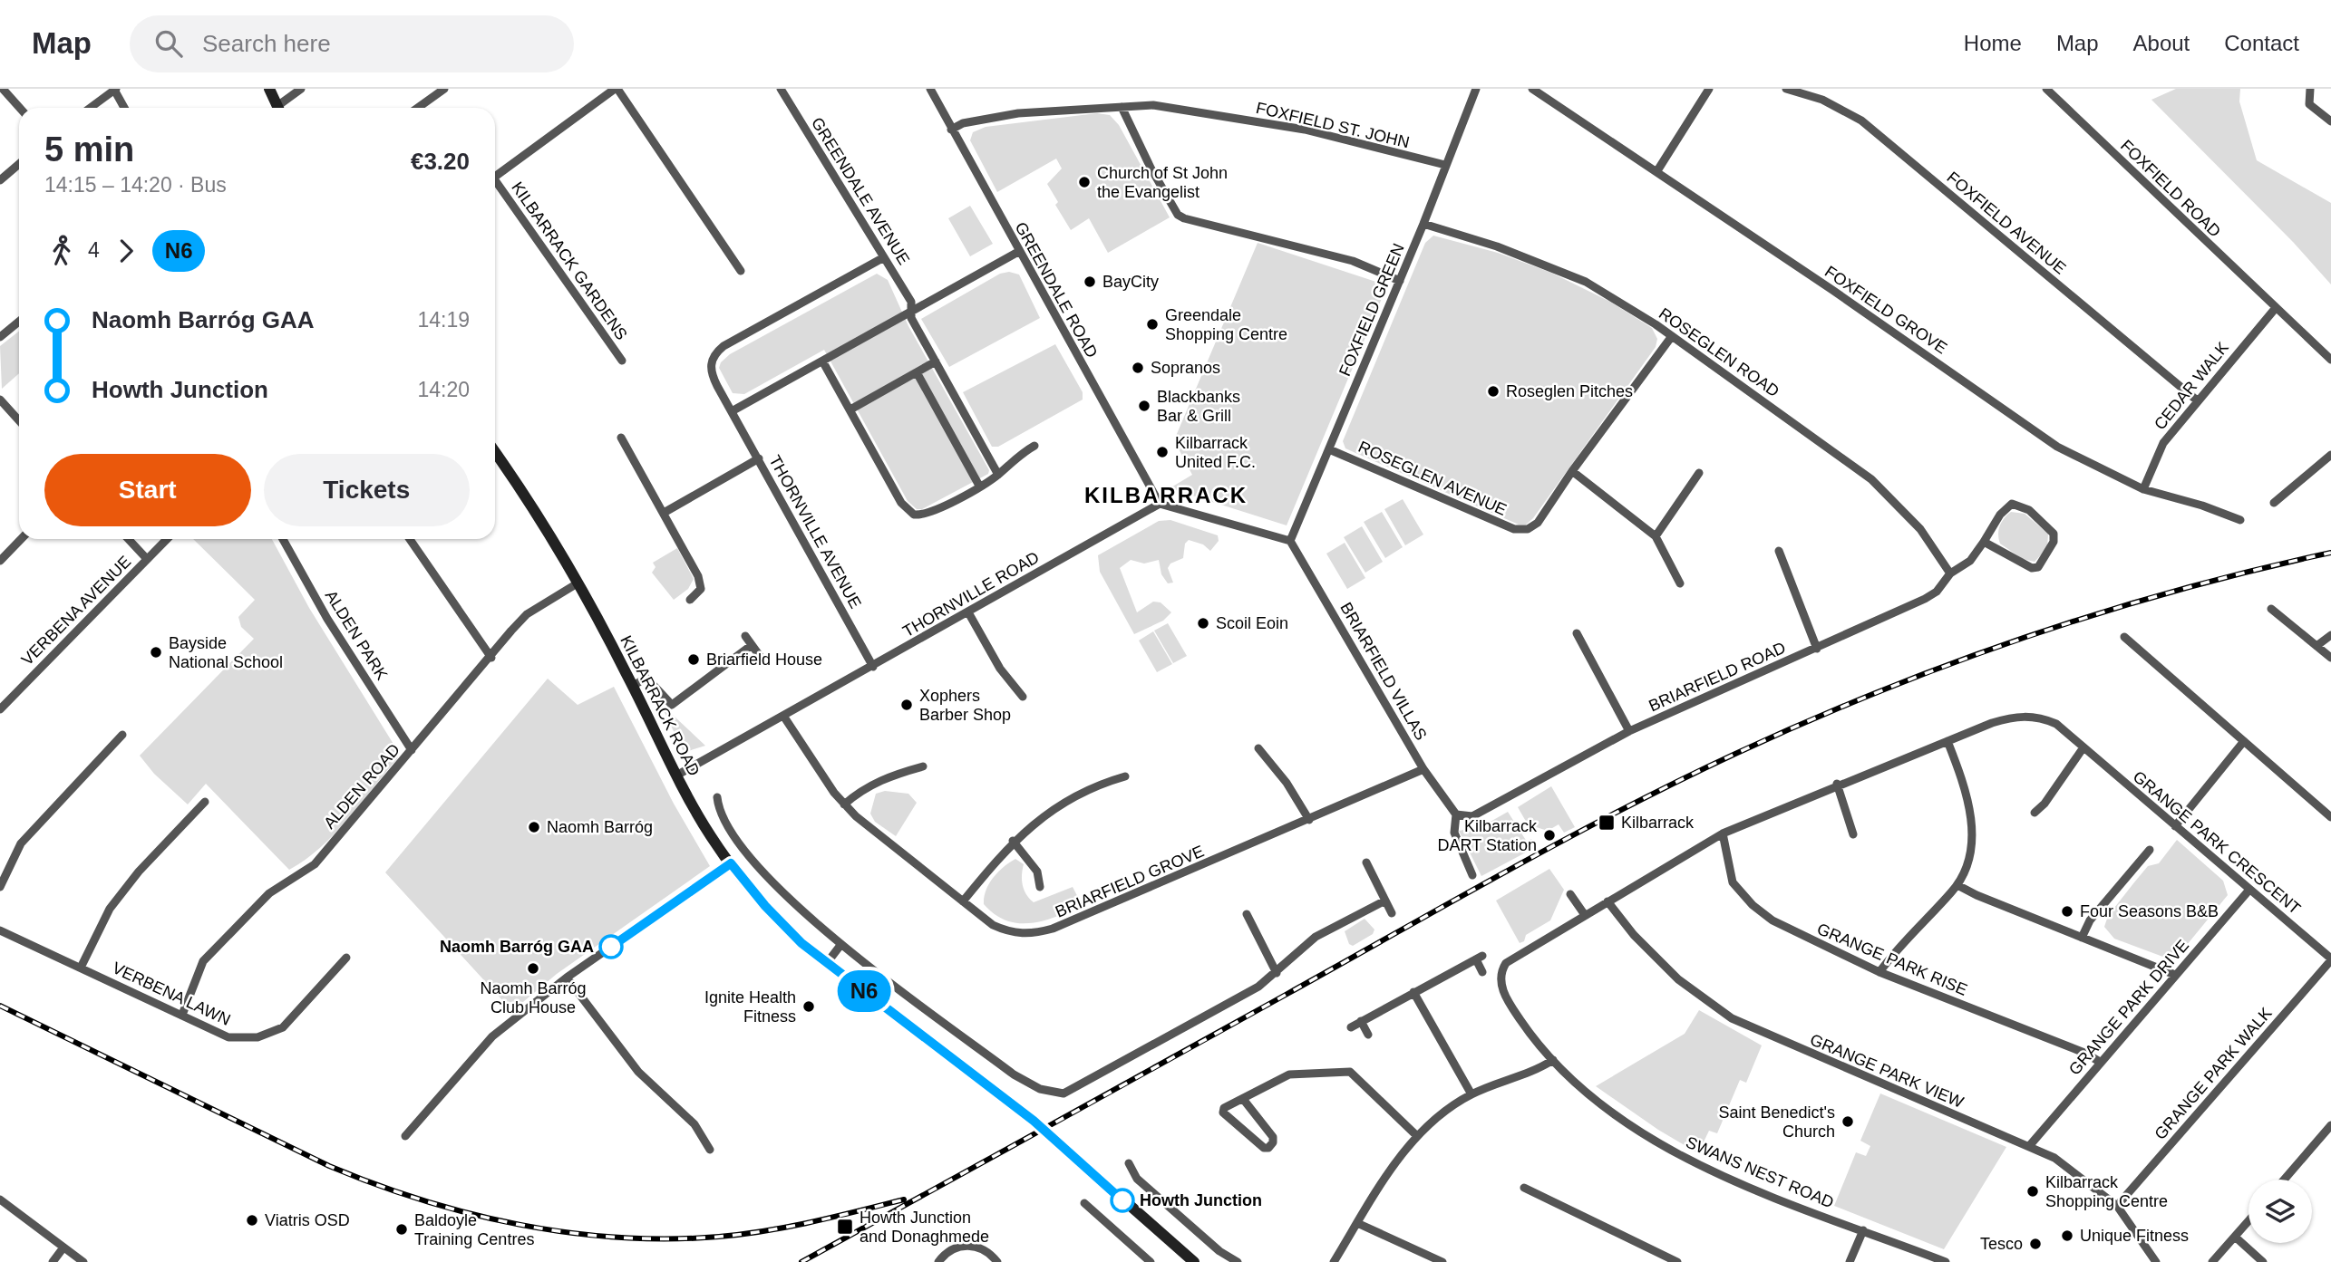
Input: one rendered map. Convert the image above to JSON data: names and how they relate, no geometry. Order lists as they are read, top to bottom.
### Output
{
  "streets": {
    "main road": ["KILBARRACK ROAD"],
    "street": [
      "FOXFIELD ST. JOHN",
      "FOXFIELD ROAD",
      "GREENDALE AVENUE",
      "FOXFIELD AVENUE",
      "KILBARRACK GARDENS",
      "GREENDALE ROAD",
      "FOXFIELD GREEN",
      "FOXFIELD GROVE",
      "ROSEGLEN ROAD",
      "CEDAR WALK",
      "ROSEGLEN AVENUE",
      "THORNVILLE AVENUE",
      "THORNVILLE ROAD",
      "VERBENA AVENUE",
      "ALDEN PARK",
      "BRIARFIELD VILLAS",
      "BRIARFIELD ROAD",
      "ALDEN ROAD",
      "GRANGE PARK CRESCENT",
      "BRIARFIELD GROVE",
      "GRANGE PARK RISE",
      "VERBENA LAWN",
      "GRANGE PARK DRIVE",
      "GRANGE PARK VIEW",
      "GRANGE PARK WALK",
      "SWANS NEST ROAD"
    ]
  },
  "crossings": [
    ["FOXFIELD ST. JOHN", "GREENDALE ROAD"],
    ["FOXFIELD ST. JOHN", "FOXFIELD GREEN"],
    ["FOXFIELD ROAD", "CEDAR WALK"],
    ["GREENDALE AVENUE", "THORNVILLE AVENUE"],
    ["FOXFIELD AVENUE", "CEDAR WALK"],
    ["GREENDALE ROAD", "THORNVILLE ROAD"],
    ["FOXFIELD GREEN", "ROSEGLEN ROAD"],
    ["FOXFIELD GREEN", "ROSEGLEN AVENUE"],
    ["FOXFIELD GREEN", "BRIARFIELD VILLAS"],
    ["FOXFIELD GROVE", "CEDAR WALK"],
    ["ROSEGLEN ROAD", "ROSEGLEN AVENUE"],
    ["ROSEGLEN ROAD", "BRIARFIELD ROAD"],
    ["THORNVILLE AVENUE", "THORNVILLE ROAD"],
    ["THORNVILLE ROAD", "KILBARRACK ROAD"],
    ["THORNVILLE ROAD", "BRIARFIELD GROVE"],
    ["ALDEN PARK", "ALDEN ROAD"],
    ["BRIARFIELD VILLAS", "BRIARFIELD ROAD"],
    ["BRIARFIELD VILLAS", "BRIARFIELD GROVE"],
    ["KILBARRACK ROAD", "ALDEN ROAD"],
    ["ALDEN ROAD", "VERBENA LAWN"],
    ["GRANGE PARK CRESCENT", "GRANGE PARK RISE"],
    ["GRANGE PARK CRESCENT", "GRANGE PARK DRIVE"],
    ["GRANGE PARK CRESCENT", "GRANGE PARK VIEW"],
    ["GRANGE PARK CRESCENT", "GRANGE PARK WALK"],
    ["GRANGE PARK CRESCENT", "SWANS NEST ROAD"],
    ["GRANGE PARK RISE", "GRANGE PARK DRIVE"],
    ["GRANGE PARK DRIVE", "GRANGE PARK VIEW"],
    ["GRANGE PARK VIEW", "GRANGE PARK WALK"],
    ["GRANGE PARK VIEW", "SWANS NEST ROAD"]
  ],
  "districts": ["KILBARRACK"],
  "places": {
    "other": [
      "Church of St John the Evangelist",
      "BayCity",
      "Greendale Shopping Centre",
      "Sopranos",
      "Roseglen Pitches",
      "Blackbanks Bar & Grill",
      "Kilbarrack United F.C.",
      "Scoil Eoin",
      "Bayside National School",
      "Briarfield House",
      "Xophers Barber Shop",
      "Naomh Barróg",
      "Kilbarrack DART Station",
      "Four Seasons B&B",
      "Naomh Barróg GAA",
      "Naomh Barróg Club House",
      "Ignite Health Fitness",
      "Saint Benedict's Church",
      "Kilbarrack Shopping Centre",
      "Howth Junction",
      "Viatris OSD",
      "Baldoyle Training Centres",
      "Unique Fitness",
      "Tesco"
    ],
    "transit": ["Kilbarrack", "Howth Junction and Donaghmede"]
  },
  "lines": ["bus line N6"],
  "page": {
    "header": "Map",
    "search": "Search here",
    "nav": [
      "Home",
      "Map",
      "About",
      "Contact"
    ],
    "on_map": "N6",
    "heading": ["5 min", "14:15 – 14:20 · Bus", "€3.20"],
    "legs": ["4", "N6"],
    "list": [
      {
        "name": "Naomh Barróg GAA",
        "value": "14:19"
      },
      {
        "name": "Howth Junction",
        "value": "14:20"
      }
    ],
    "buttons": ["Start", "Tickets"]
  }
}
